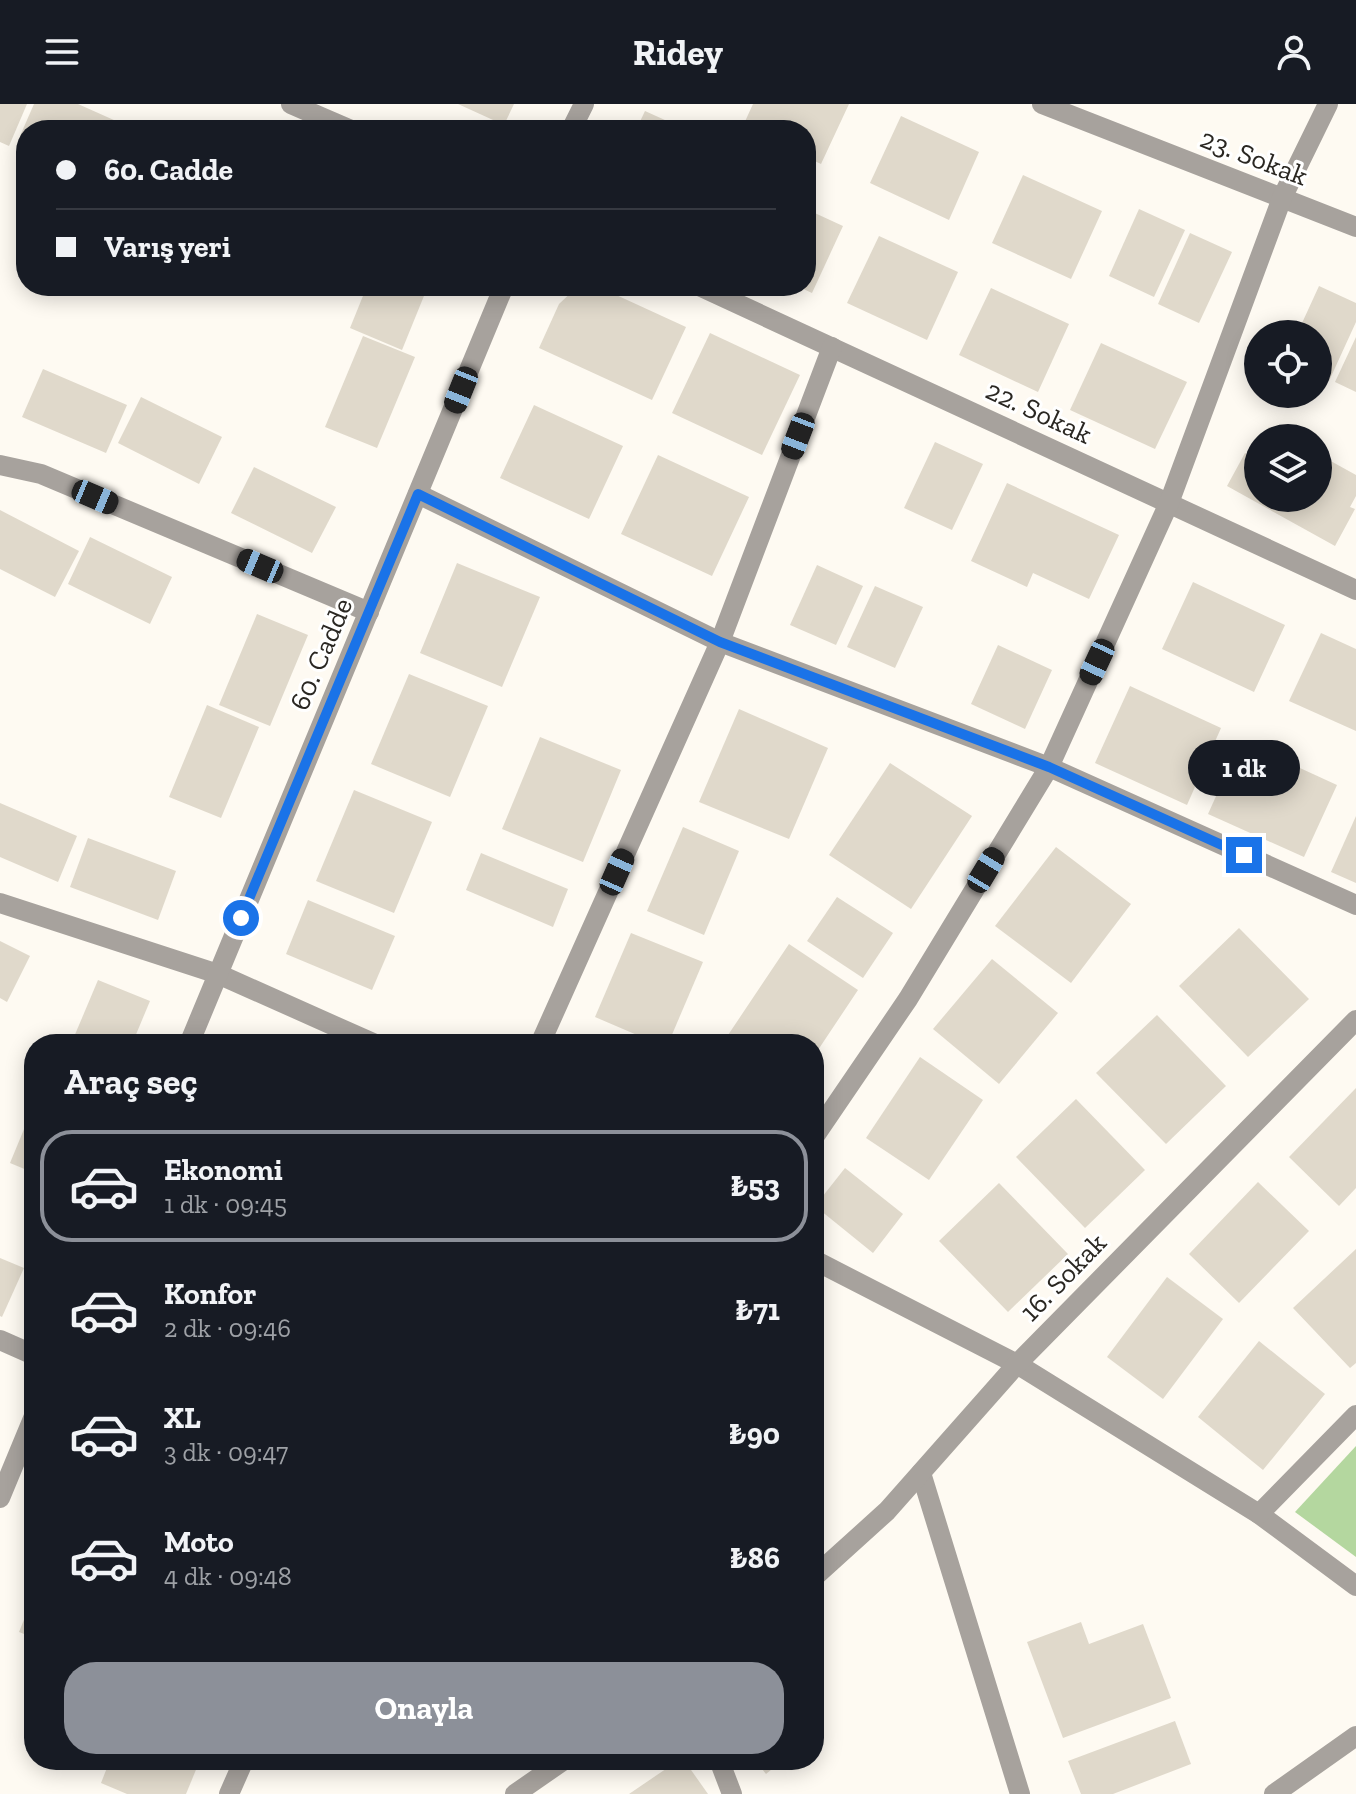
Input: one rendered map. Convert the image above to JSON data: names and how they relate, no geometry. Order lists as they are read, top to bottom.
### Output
{
  "streets": {
    "street": [
      "23. Sokak",
      "22. Sokak",
      "60. Cadde",
      "16. Sokak"
    ]
  },
  "page": {
    "header": "Ridey",
    "banner": ["60. Cadde", "Varış yeri"],
    "bubble": "1 dk",
    "heading": "Araç seç",
    "list": [
      {
        "name": "Ekonomi",
        "note": "1 dk · 09:45",
        "value": "₺53"
      },
      {
        "name": "Konfor",
        "note": "2 dk · 09:46",
        "value": "₺71"
      },
      {
        "name": "XL",
        "note": "3 dk · 09:47",
        "value": "₺90"
      },
      {
        "name": "Moto",
        "note": "4 dk · 09:48",
        "value": "₺86"
      }
    ],
    "buttons": "Onayla"
  }
}
